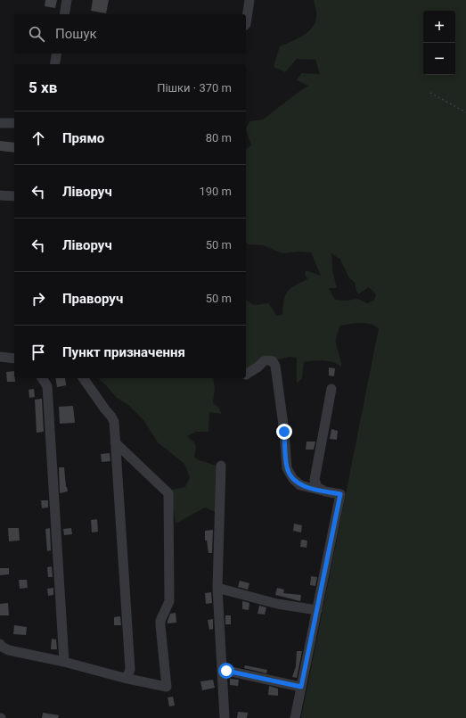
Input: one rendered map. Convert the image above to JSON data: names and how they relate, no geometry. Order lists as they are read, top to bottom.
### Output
{
  "page": {
    "map_buttons": ["+", "−"],
    "search": "Пошук",
    "heading": ["5 хв", "Пішки · 370 m"],
    "list": [
      ["Прямо", "80 m"],
      ["Ліворуч", "190 m"],
      ["Ліворуч", "50 m"],
      ["Праворуч", "50 m"],
      "Пункт призначення"
    ]
  }
}
